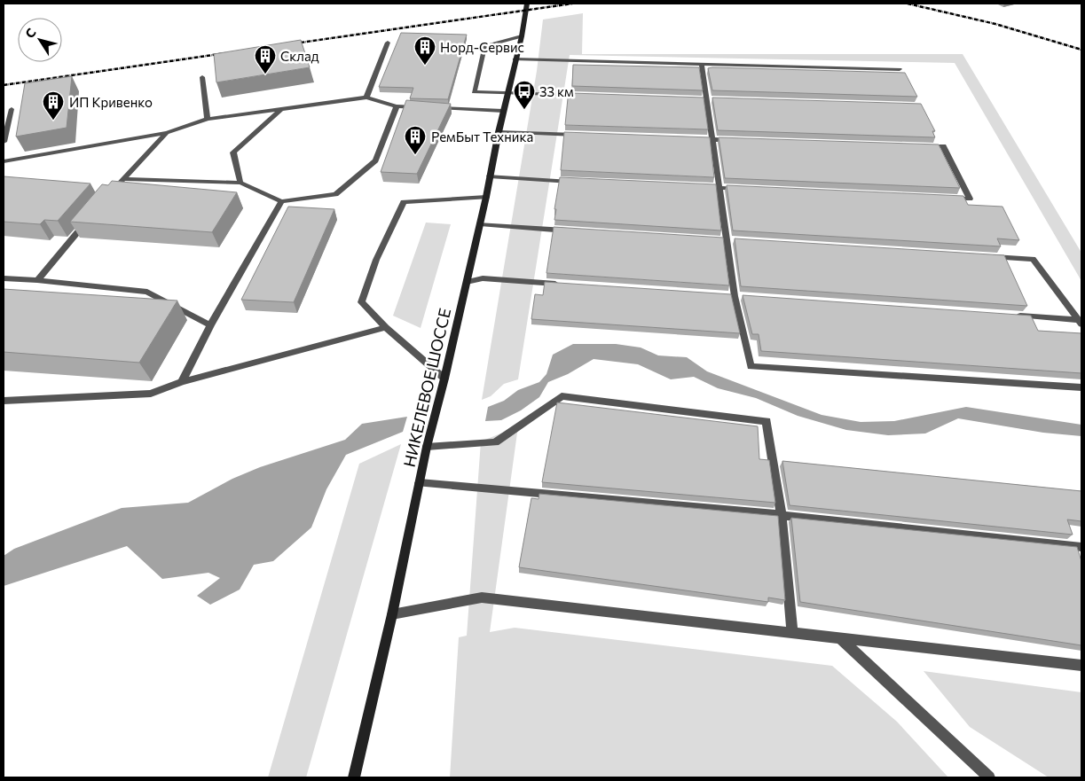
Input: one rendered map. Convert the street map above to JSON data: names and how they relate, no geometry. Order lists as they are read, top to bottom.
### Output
{
  "streets": {
    "main road": ["НИКЕЛЕВОЕ ШОССЕ"]
  },
  "places": {
    "building": [
      "Норд-Сервис",
      "Склад",
      "ИП Кривенко",
      "РемБыт Техника"
    ],
    "bus stop": ["33 км"]
  },
  "north": "top left"
}
